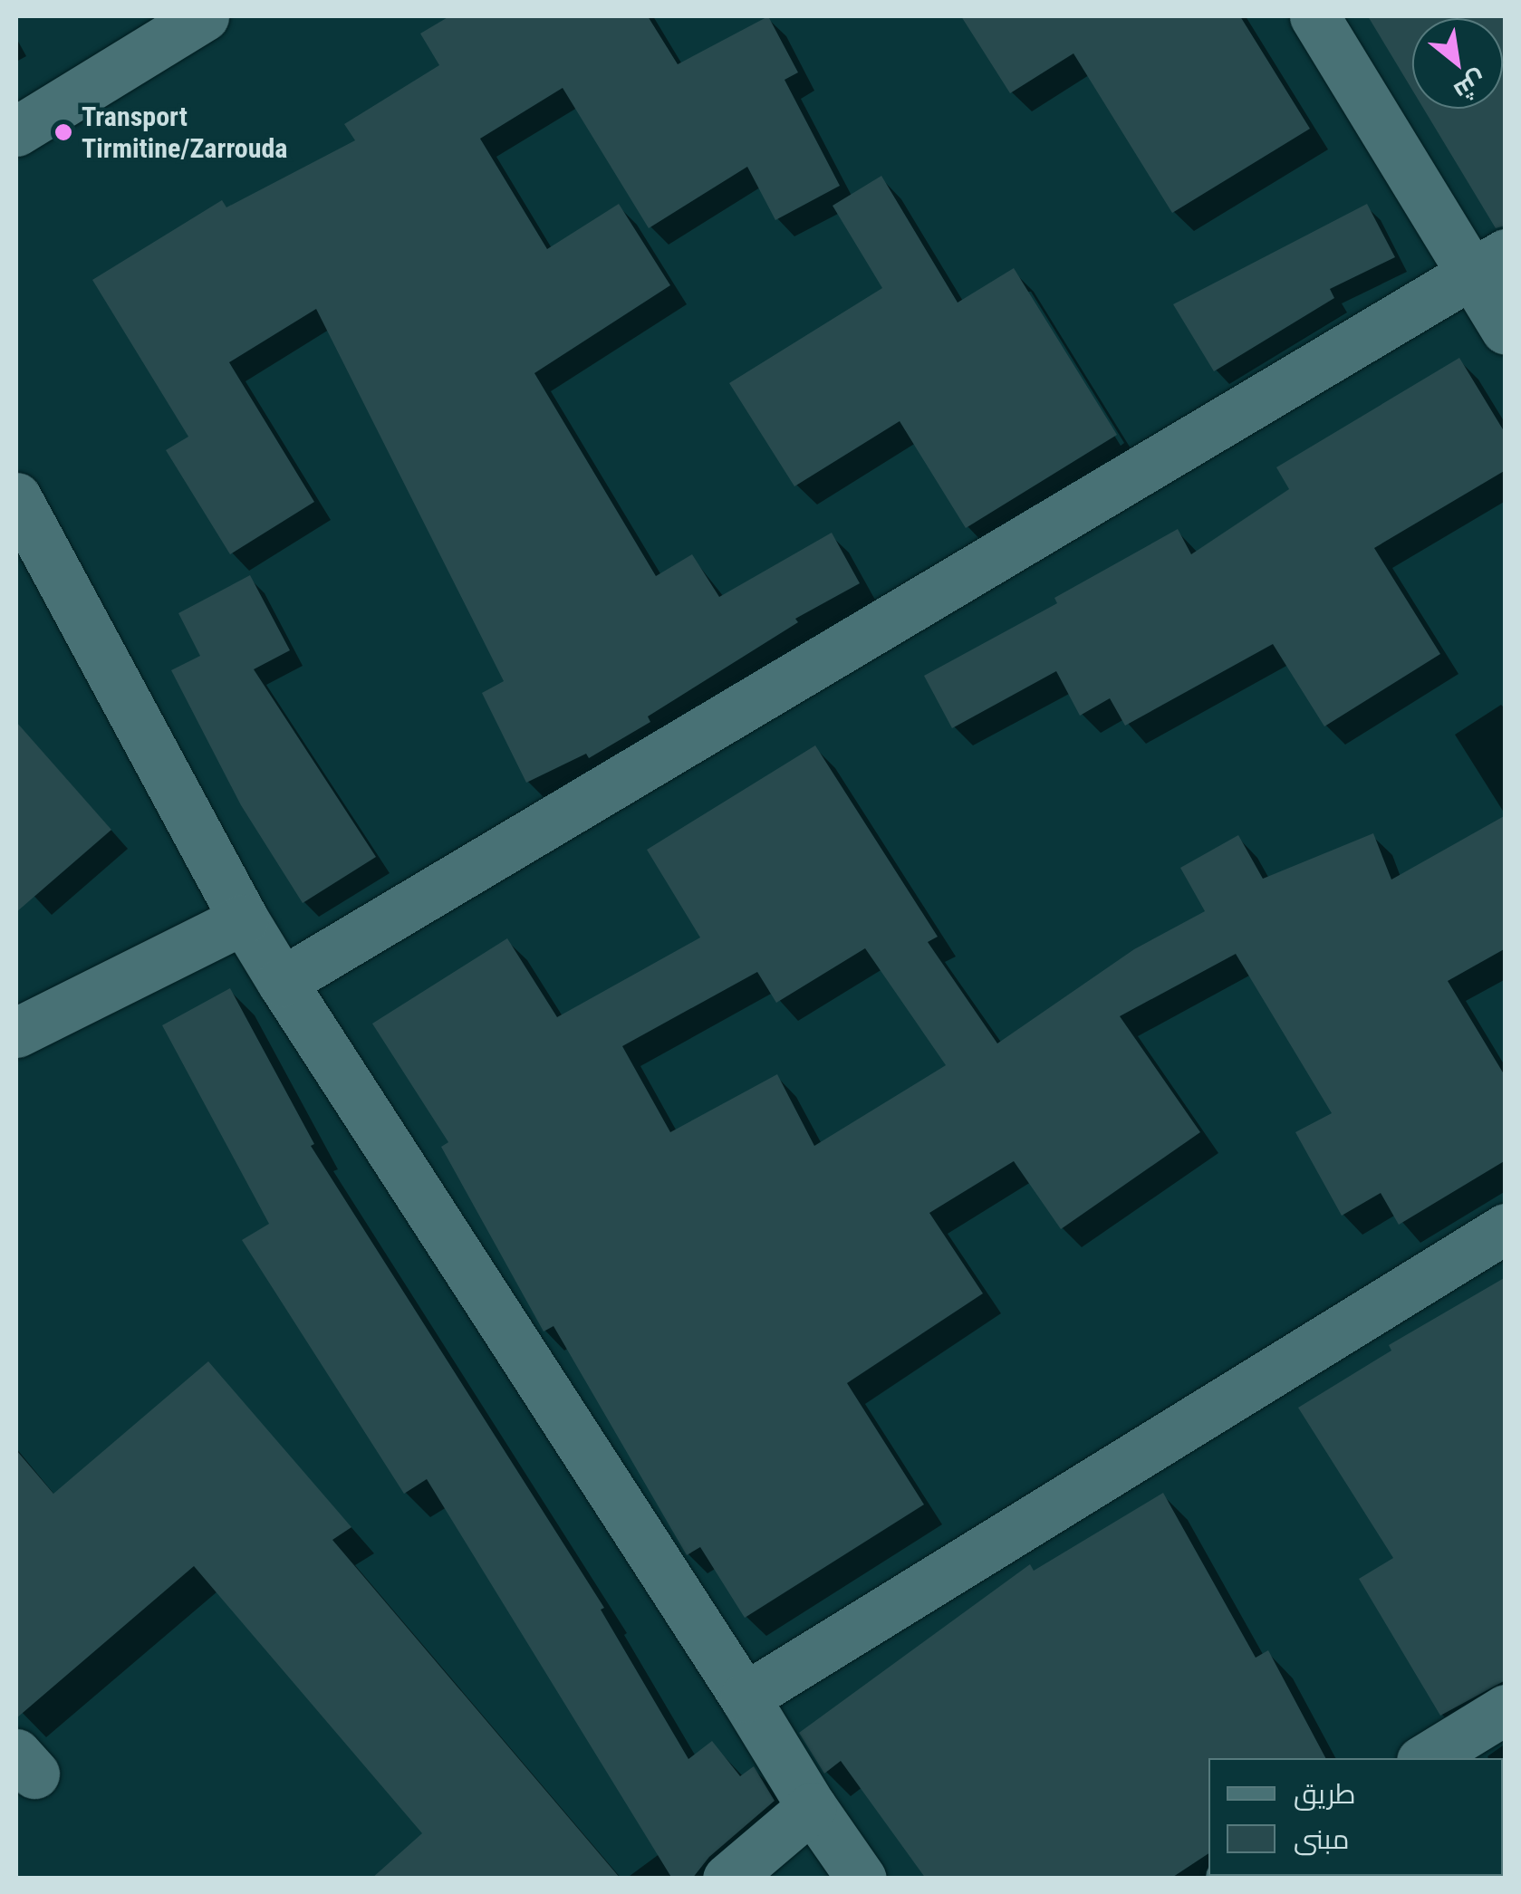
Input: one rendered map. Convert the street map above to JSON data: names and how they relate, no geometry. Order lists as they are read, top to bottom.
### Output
{
  "places": ["Transport Tirmitine/Zarrouda"],
  "legend": ["طريق", "مبنى"],
  "north": "bottom right"
}
